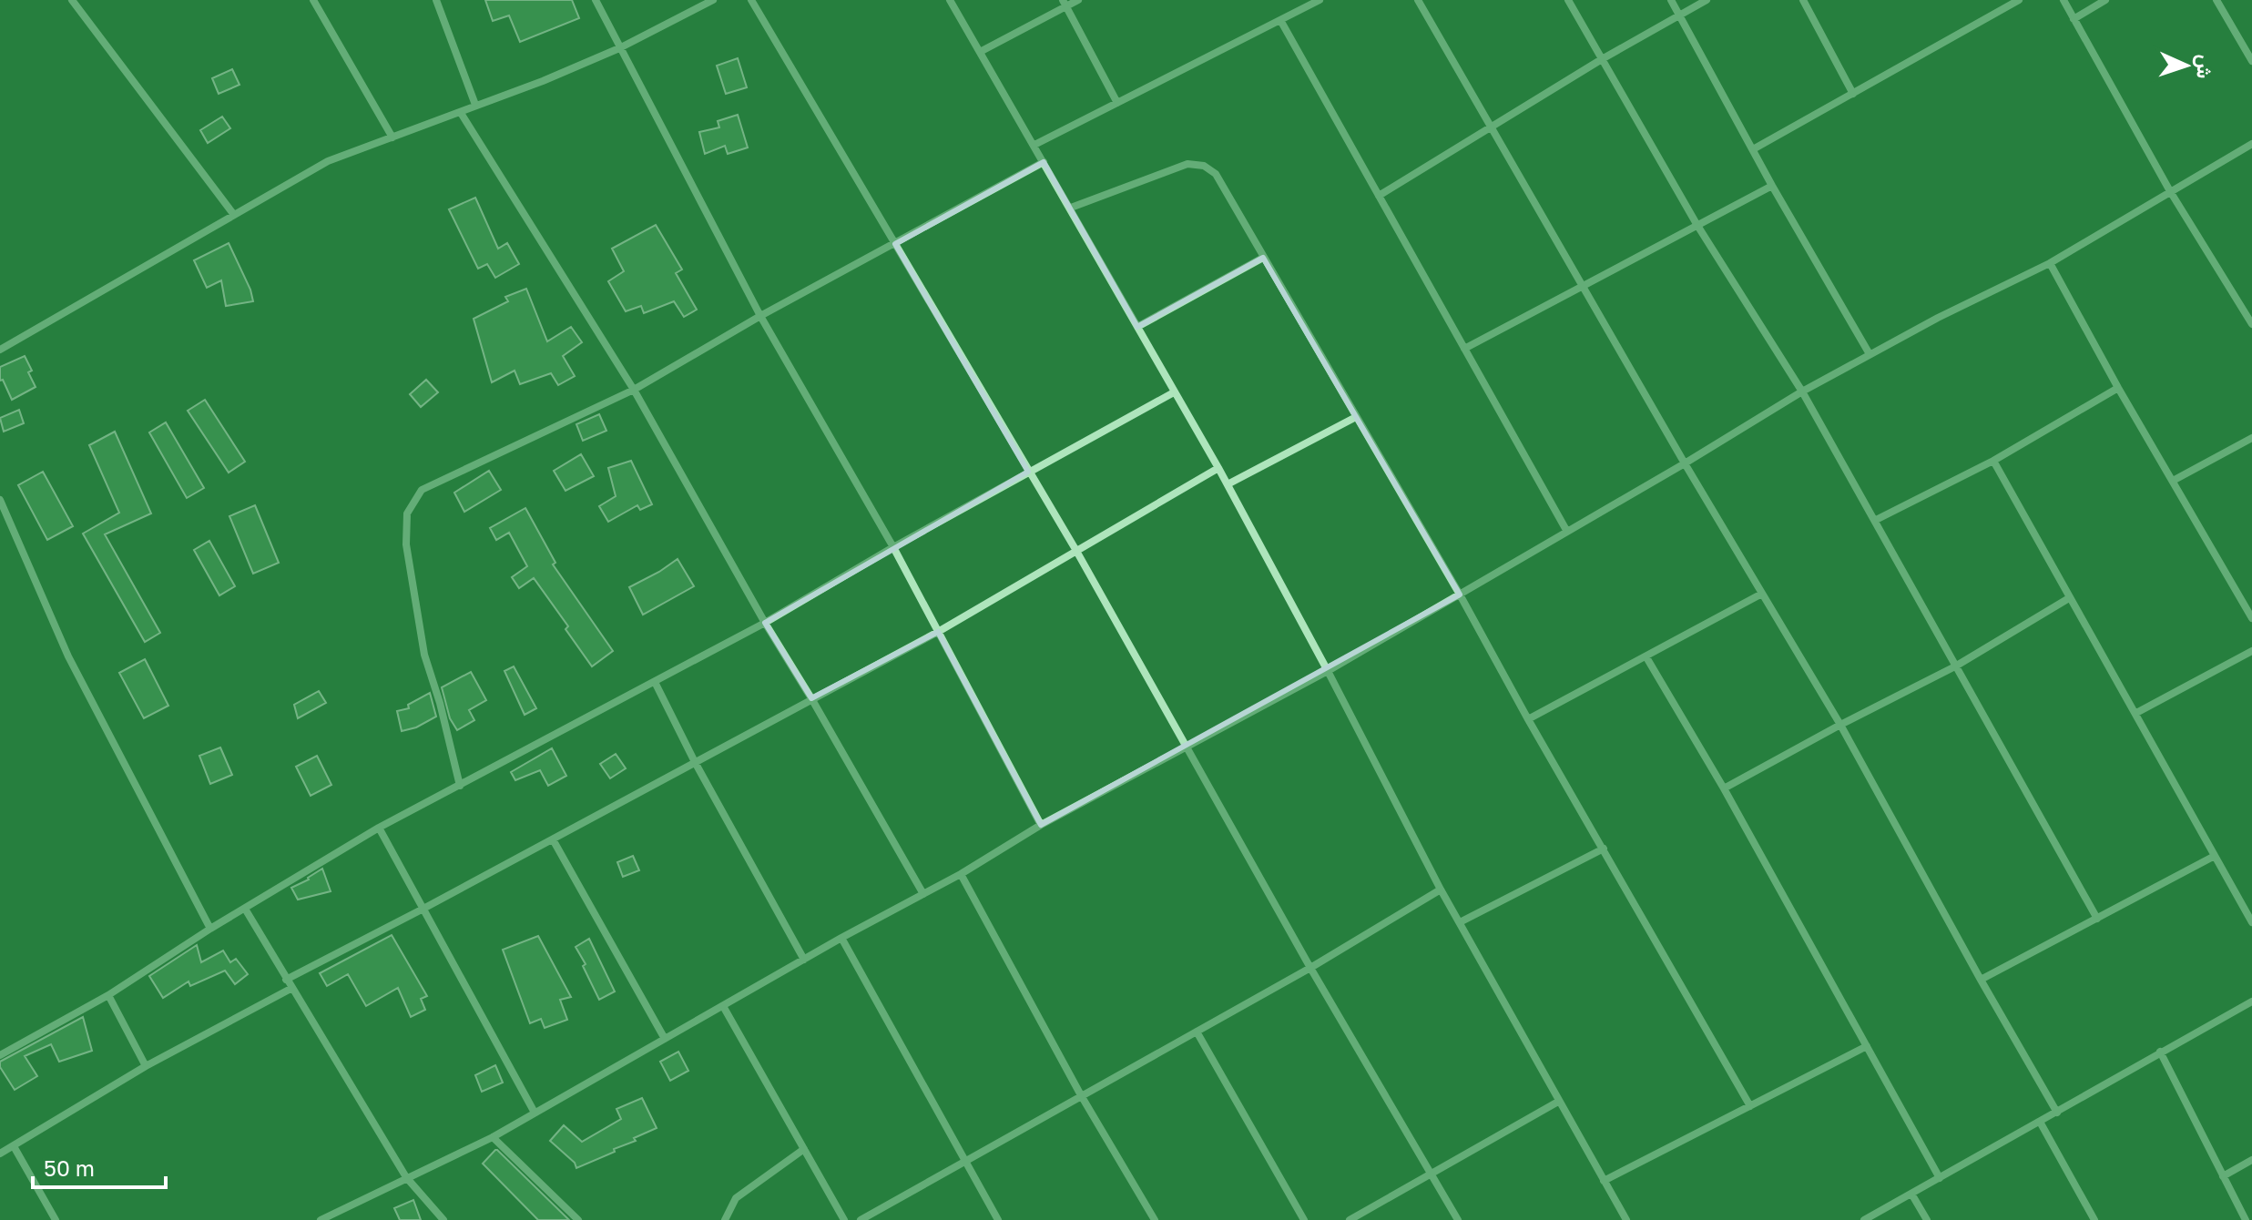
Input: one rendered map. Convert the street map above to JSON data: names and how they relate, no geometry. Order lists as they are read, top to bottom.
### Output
{
  "scale_bar": "50 m",
  "north": "right"
}
